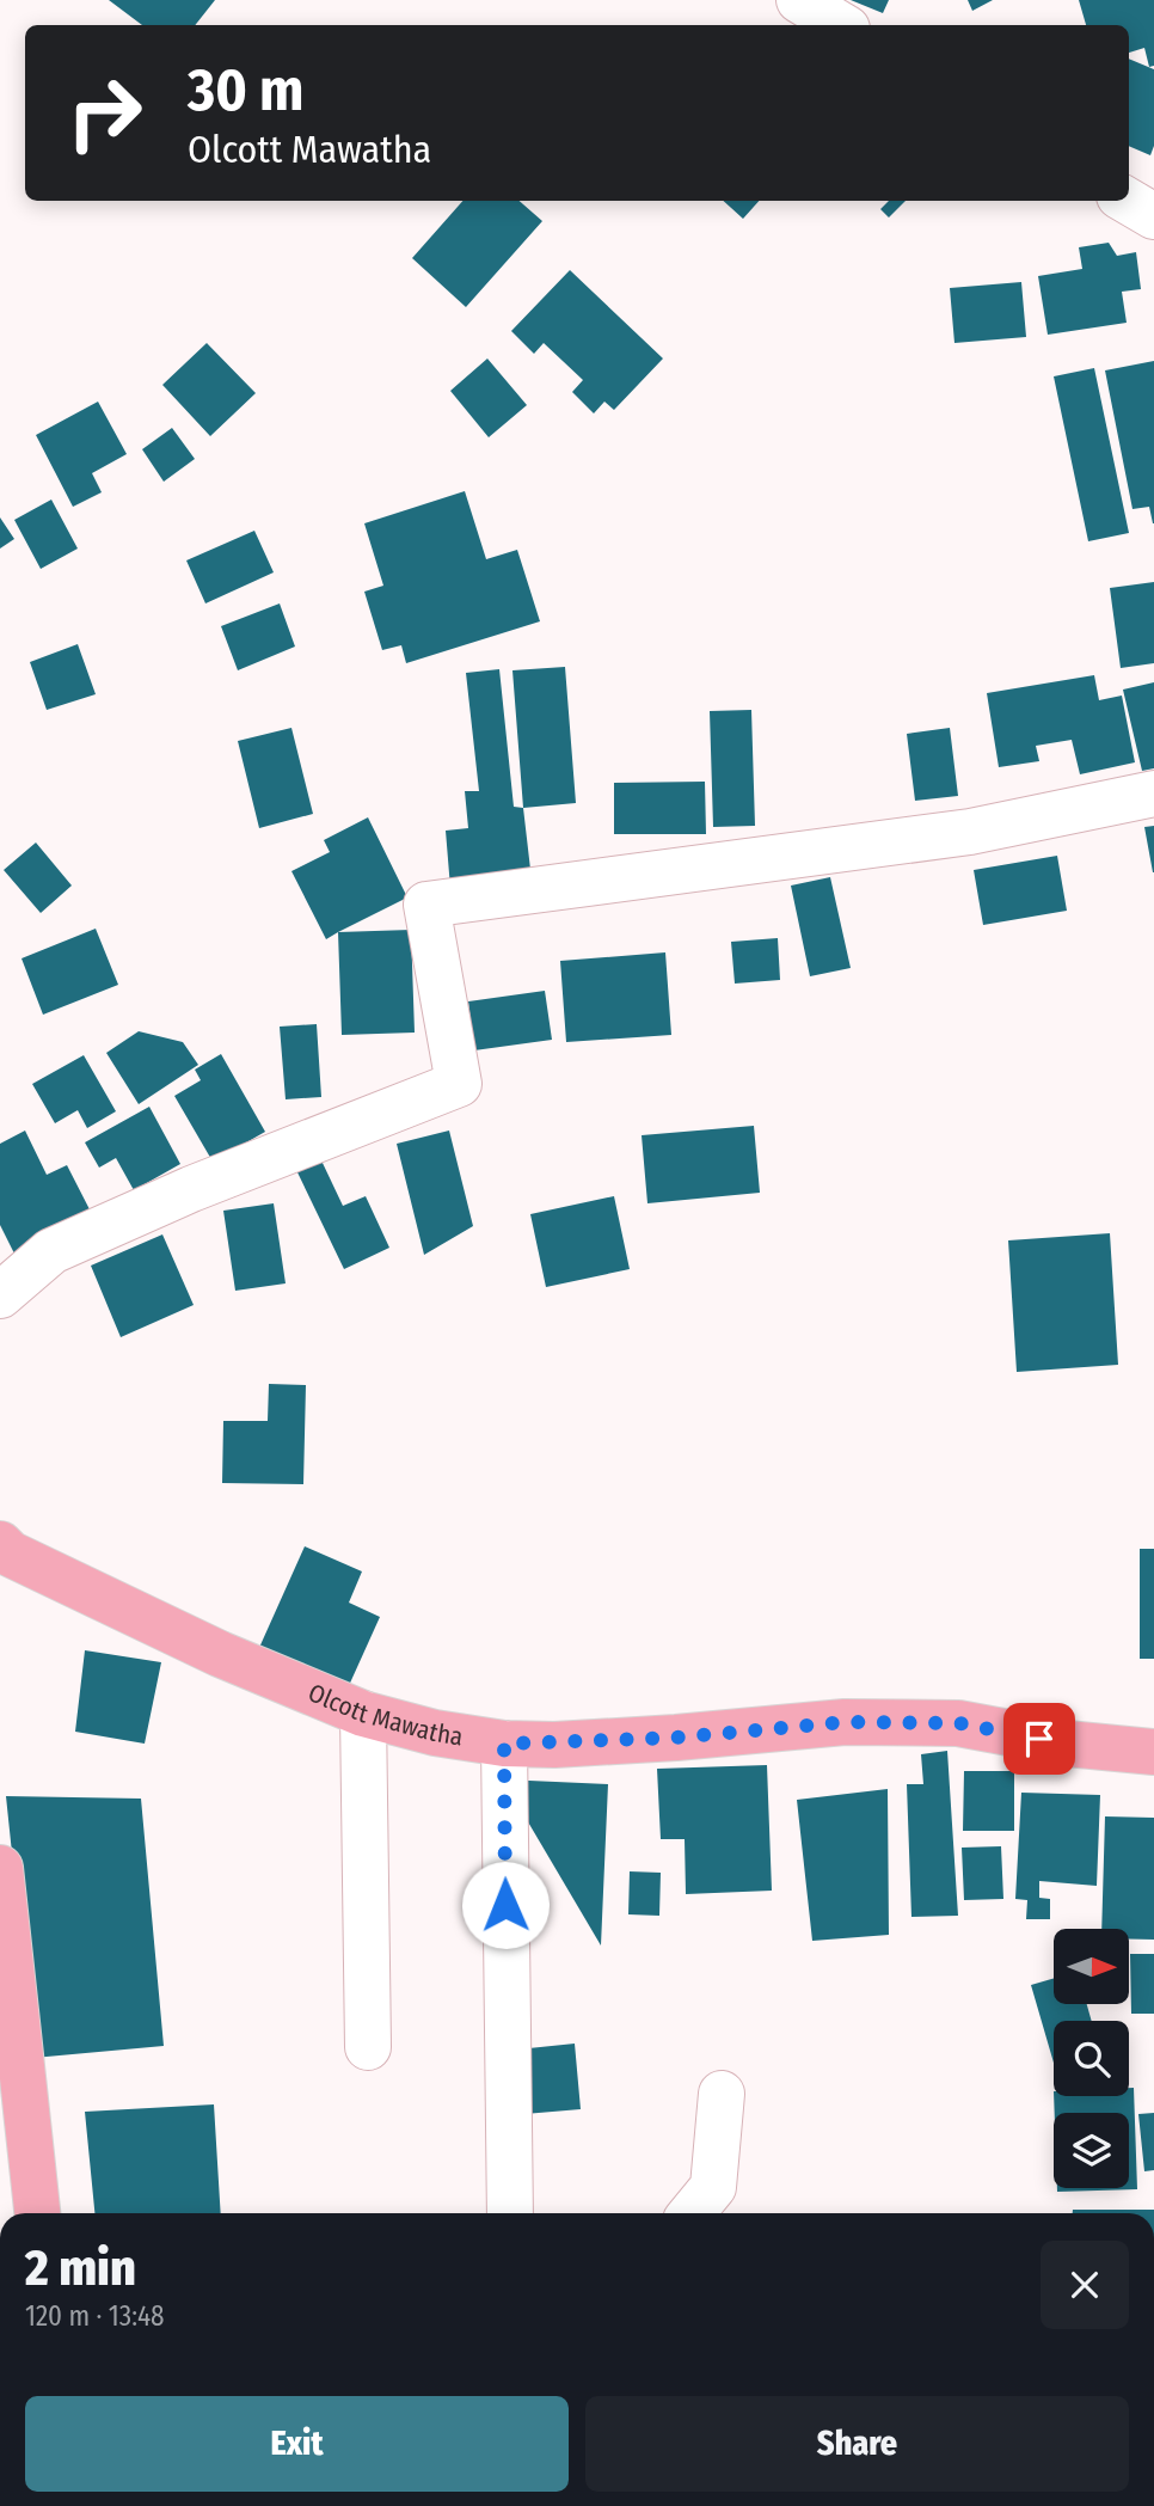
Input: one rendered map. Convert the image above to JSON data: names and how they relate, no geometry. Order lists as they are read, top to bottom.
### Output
{
  "streets": {
    "main road": ["Olcott Mawatha"]
  },
  "north": "right",
  "page": {
    "turn": ["30 m", "Olcott Mawatha"],
    "heading": ["2 min", "120 m · 13:48"],
    "buttons": ["Exit", "Share"]
  }
}
